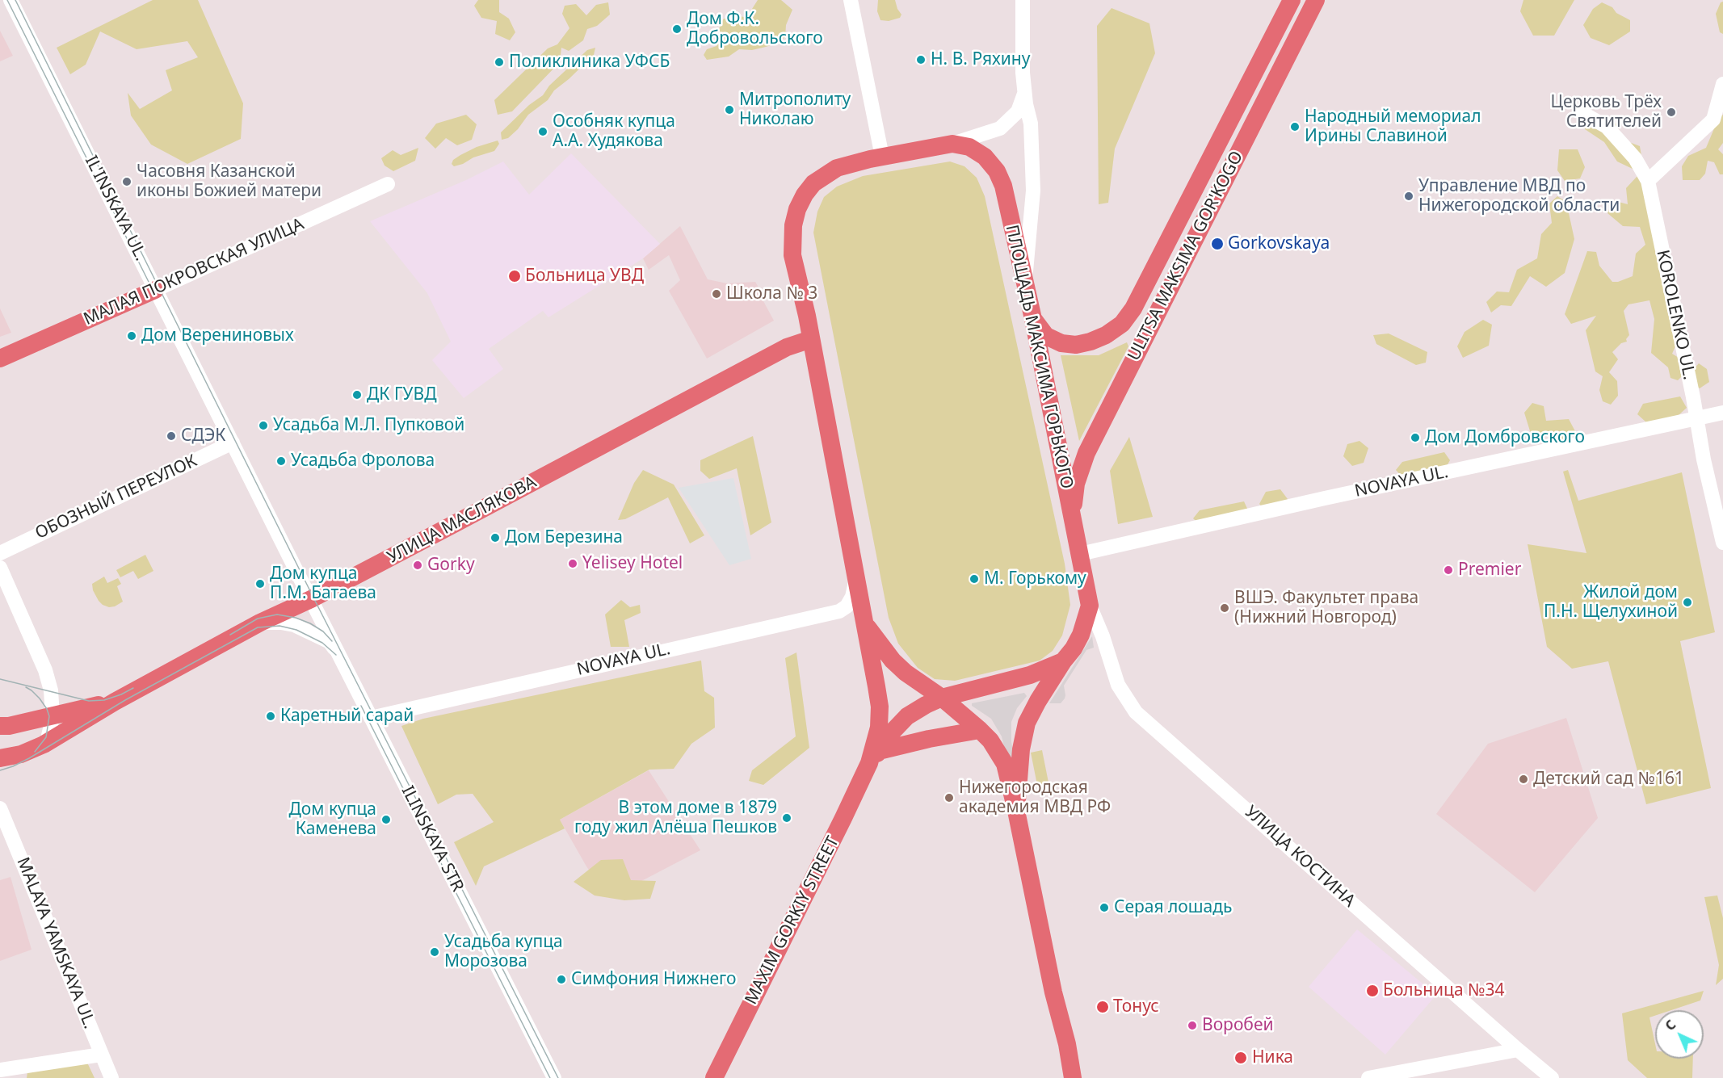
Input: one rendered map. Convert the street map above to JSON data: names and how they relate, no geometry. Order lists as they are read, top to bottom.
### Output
{
  "streets": {
    "main road": [
      "ULITSA MAKSIMA GOR'KOGO",
      "МАЛАЯ ПОКРОВСКАЯ УЛИЦА",
      "ПЛОЩАДЬ МАКСИМА ГОРЬКОГО",
      "УЛИЦА МАСЛЯКОВА",
      "MAXIM GORKIY STREET"
    ],
    "street": [
      "IL'INSKAYA UL.",
      "KOROLENKO UL.",
      "NOVAYA UL.",
      "ОБОЗНЫЙ ПЕРЕУЛОК",
      "ILINSKAYA STR",
      "УЛИЦА КОСТИНА",
      "MALAYA YAMSKAYA UL."
    ]
  },
  "crossings": [
    ["IL'INSKAYA UL.", "МАЛАЯ ПОКРОВСКАЯ УЛИЦА"],
    ["IL'INSKAYA UL.", "ОБОЗНЫЙ ПЕРЕУЛОК"],
    ["IL'INSKAYA UL.", "УЛИЦА МАСЛЯКОВА"],
    ["IL'INSKAYA UL.", "ILINSKAYA STR"],
    ["ULITSA MAKSIMA GOR'KOGO", "ПЛОЩАДЬ МАКСИМА ГОРЬКОГО"],
    ["KOROLENKO UL.", "NOVAYA UL."],
    ["ПЛОЩАДЬ МАКСИМА ГОРЬКОГО", "NOVAYA UL."],
    ["ПЛОЩАДЬ МАКСИМА ГОРЬКОГО", "УЛИЦА МАСЛЯКОВА"],
    ["ПЛОЩАДЬ МАКСИМА ГОРЬКОГО", "УЛИЦА КОСТИНА"],
    ["ПЛОЩАДЬ МАКСИМА ГОРЬКОГО", "MAXIM GORKIY STREET"],
    ["NOVAYA UL.", "ILINSKAYA STR"],
    ["УЛИЦА МАСЛЯКОВА", "ILINSKAYA STR"]
  ],
  "places": [
    "Дом Ф.К. Добровольского",
    "Н. В. Ряхину",
    "Поликлиника УФСБ",
    "Митрополиту Николаю",
    "Церковь Трёх Святителей",
    "Народный мемориал Ирины Славиной",
    "Особняк купца А.А. Худякова",
    "Часовня Казанской иконы Божией матери",
    "Управление МВД по Нижегородской области",
    "Gorkovskaya",
    "Больница УВД",
    "Школа № 3",
    "Дом Верениновых",
    "ДК ГУВД",
    "Усадьба М.Л. Пупковой",
    "СДЭК",
    "Дом Домбровского",
    "Усадьба Фролова",
    "Дом Березина",
    "Yelisey Hotel",
    "Gorky",
    "Premier",
    "М. Горькому",
    "Дом купца П.М. Батаева",
    "Жилой дом П.Н. Щелухиной",
    "ВШЭ. Факультет права (Нижний Новгород)",
    "Каретный сарай",
    "Детский сад №161",
    "Нижегородская академия МВД РФ",
    "В этом доме в 1879 году жил Алёша Пешков",
    "Дом купца Каменева",
    "Серая лошадь",
    "Усадьба купца Морозова",
    "Симфония Нижнего",
    "Больница №34",
    "Тонус",
    "Воробей",
    "Ника"
  ],
  "north": "top left"
}
